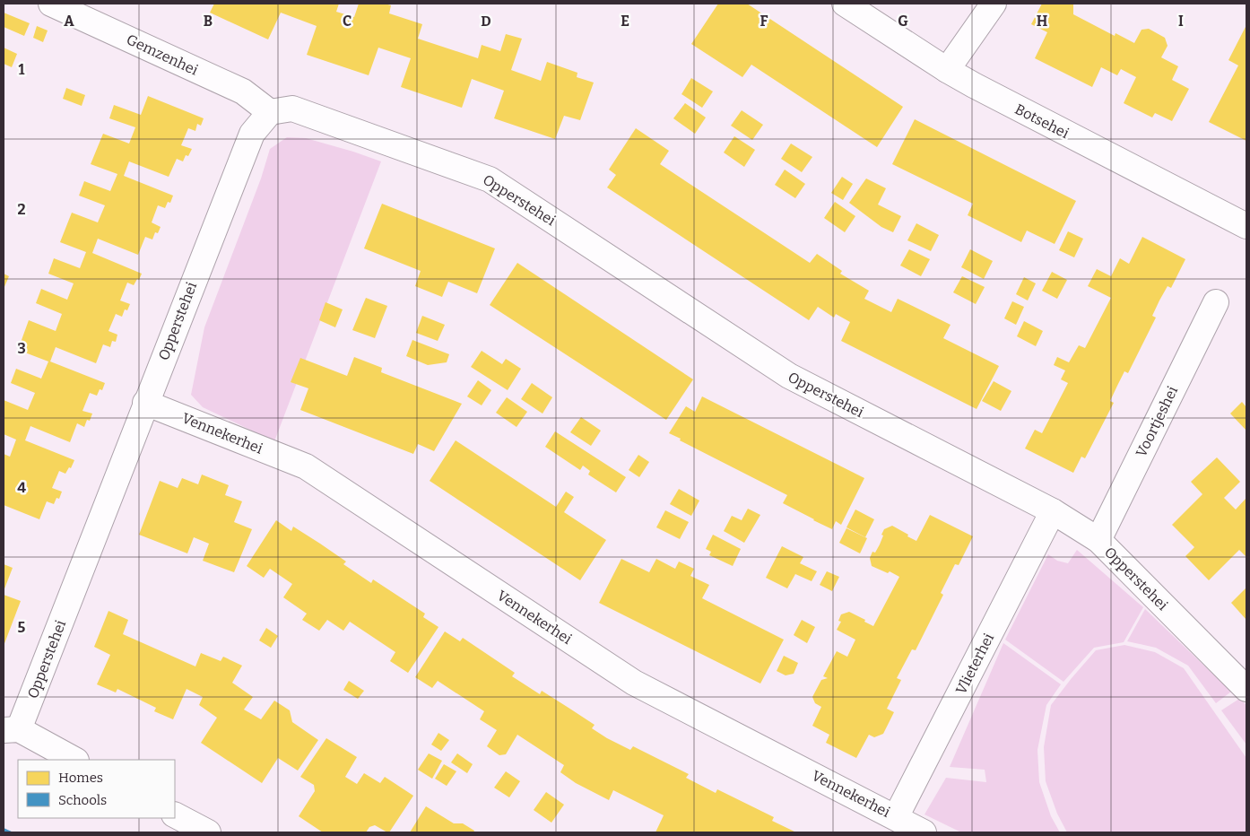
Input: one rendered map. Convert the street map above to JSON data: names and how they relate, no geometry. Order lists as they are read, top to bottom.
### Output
{
  "streets": {
    "street": [
      "Gemzenhei",
      "Botsehei",
      "Opperstehei",
      "Voortjeshei",
      "Vennekerhei",
      "Vlieterhei"
    ]
  },
  "crossings": [
    ["Gemzenhei", "Opperstehei"],
    ["Opperstehei", "Voortjeshei"],
    ["Opperstehei", "Vennekerhei"],
    ["Opperstehei", "Vlieterhei"],
    ["Vennekerhei", "Vlieterhei"]
  ],
  "legend": ["Homes", "Schools"],
  "grid": {
    "columns": [
      "A",
      "B",
      "C",
      "D",
      "E",
      "F",
      "G",
      "H",
      "I"
    ],
    "rows": [
      "1",
      "2",
      "3",
      "4",
      "5"
    ]
  }
}
